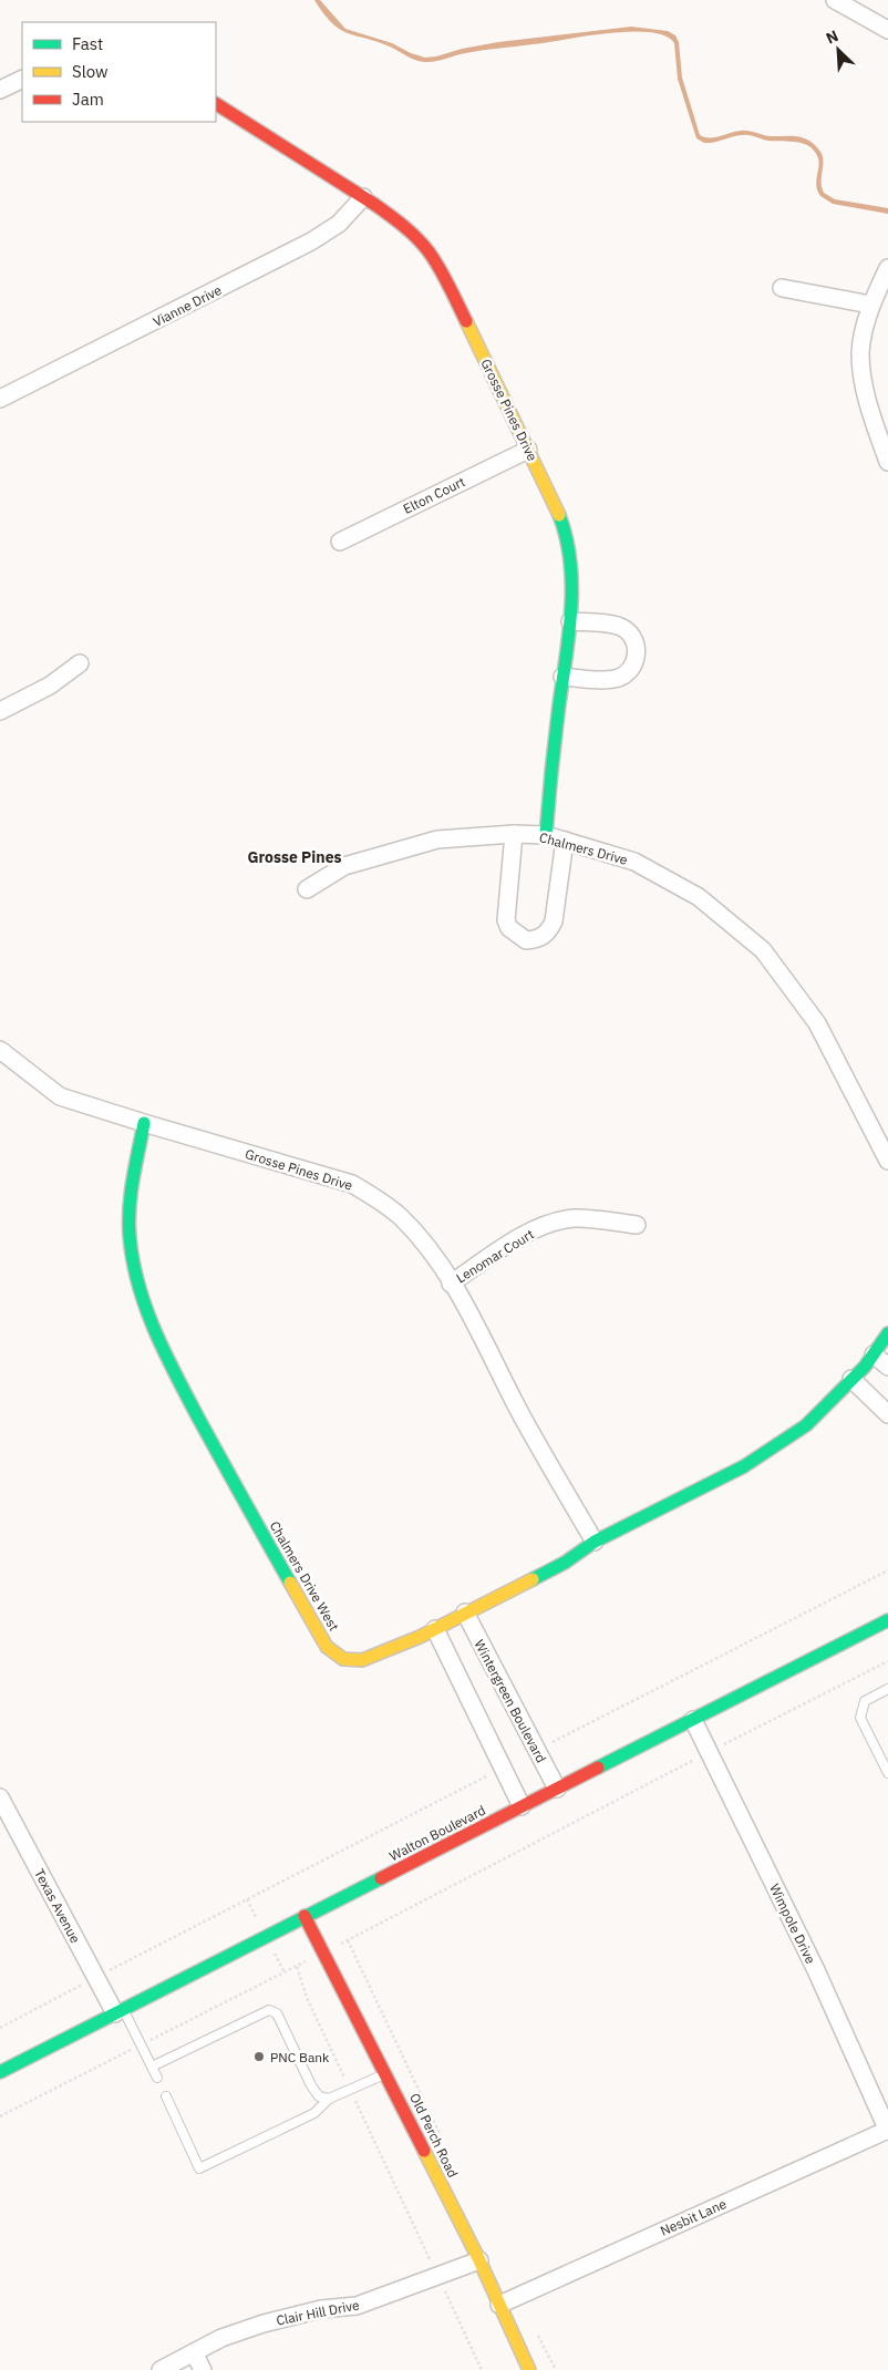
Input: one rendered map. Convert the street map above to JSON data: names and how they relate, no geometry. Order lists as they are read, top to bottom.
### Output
{
  "streets": {
    "street": [
      "Vianne Drive",
      "Grosse Pines Drive",
      "Elton Court",
      "Chalmers Drive",
      "Lenomar Court",
      "Chalmers Drive West",
      "Wintergreen Boulevard",
      "Walton Boulevard",
      "Texas Avenue",
      "Wimpole Drive",
      "Old Perch Road",
      "Nesbit Lane",
      "Clair Hill Drive"
    ]
  },
  "crossings": [
    ["Vianne Drive", "Grosse Pines Drive"],
    ["Grosse Pines Drive", "Elton Court"],
    ["Grosse Pines Drive", "Chalmers Drive"],
    ["Grosse Pines Drive", "Lenomar Court"],
    ["Grosse Pines Drive", "Chalmers Drive West"],
    ["Chalmers Drive West", "Wintergreen Boulevard"],
    ["Wintergreen Boulevard", "Walton Boulevard"],
    ["Walton Boulevard", "Texas Avenue"],
    ["Walton Boulevard", "Wimpole Drive"],
    ["Walton Boulevard", "Old Perch Road"],
    ["Wimpole Drive", "Nesbit Lane"],
    ["Old Perch Road", "Nesbit Lane"],
    ["Old Perch Road", "Clair Hill Drive"]
  ],
  "districts": ["Grosse Pines"],
  "places": ["PNC Bank"],
  "legend": ["Fast", "Slow", "Jam"],
  "north": "top left"
}
